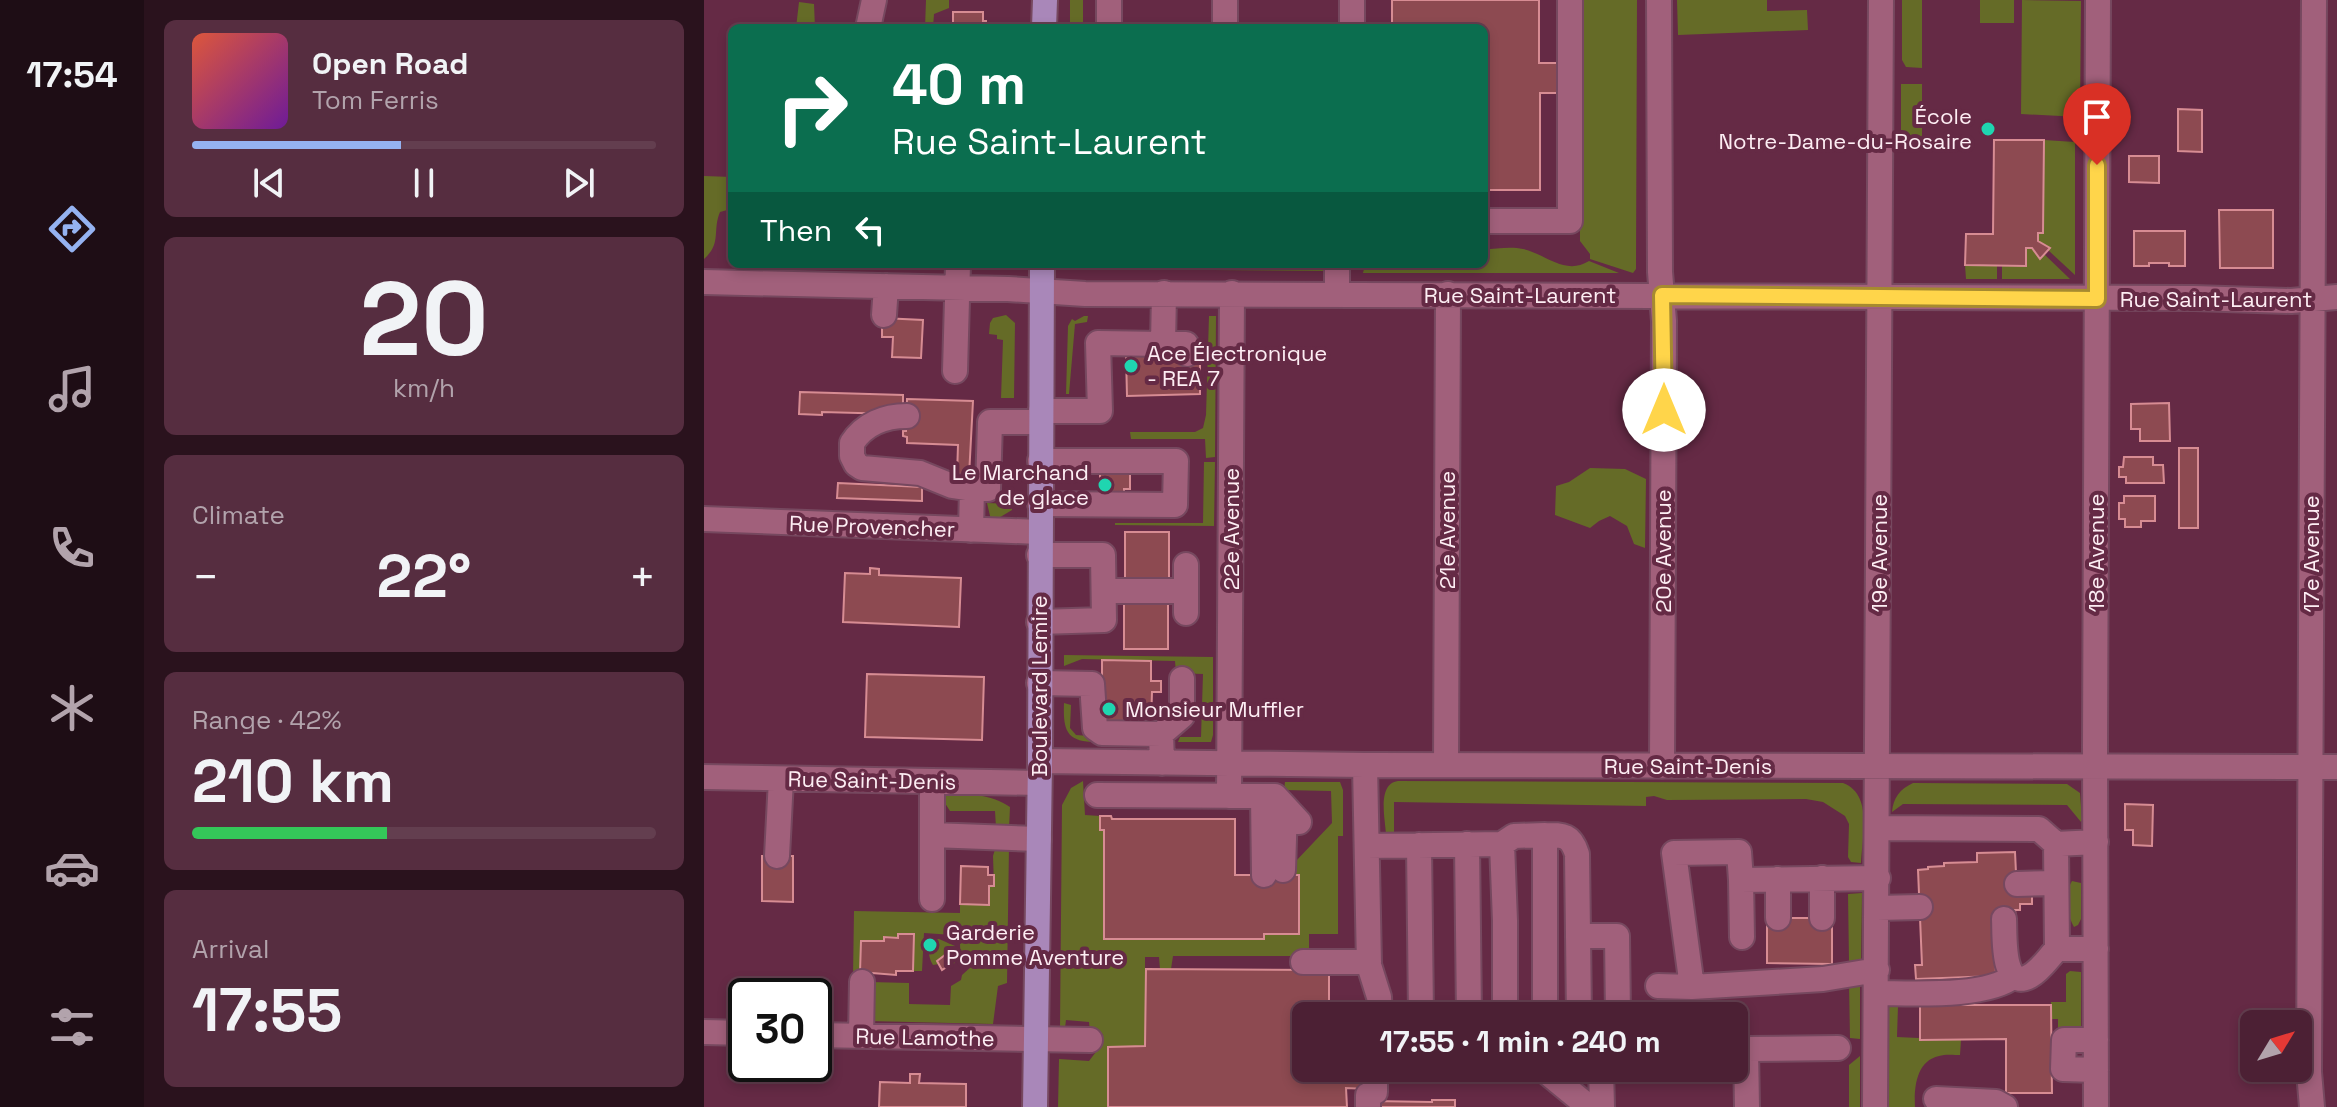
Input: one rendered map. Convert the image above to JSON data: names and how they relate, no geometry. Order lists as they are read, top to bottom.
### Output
{
  "streets": {
    "main road": ["Boulevard Lemire"],
    "street": [
      "Rue Saint-Laurent",
      "Rue Provencher",
      "22e Avenue",
      "21e Avenue",
      "20e Avenue",
      "19e Avenue",
      "18e Avenue",
      "17e Avenue",
      "Rue Saint-Denis",
      "Rue Lamothe"
    ]
  },
  "crossings": [
    ["Rue Saint-Laurent", "22e Avenue"],
    ["Rue Saint-Laurent", "21e Avenue"],
    ["Rue Saint-Laurent", "20e Avenue"],
    ["Rue Saint-Laurent", "19e Avenue"],
    ["Rue Saint-Laurent", "18e Avenue"],
    ["Rue Saint-Laurent", "17e Avenue"],
    ["Rue Saint-Laurent", "Boulevard Lemire"],
    ["Rue Provencher", "Boulevard Lemire"],
    ["22e Avenue", "Rue Saint-Denis"],
    ["21e Avenue", "Rue Saint-Denis"],
    ["20e Avenue", "Rue Saint-Denis"],
    ["19e Avenue", "Rue Saint-Denis"],
    ["18e Avenue", "Rue Saint-Denis"],
    ["17e Avenue", "Rue Saint-Denis"],
    ["Boulevard Lemire", "Rue Saint-Denis"],
    ["Boulevard Lemire", "Rue Lamothe"]
  ],
  "places": [
    "École Notre-Dame-du-Rosaire",
    "Ace Électronique - REA 7",
    "Le Marchand de glace",
    "Monsieur Muffler",
    "Garderie Pomme Aventure"
  ],
  "north": "top right",
  "page": {
    "tabs": "17:54",
    "turn": ["40 m", "Rue Saint-Laurent"],
    "song": ["Open Road", "Tom Ferris"],
    "then": "Then",
    "tile": [
      ["20", "km/h"],
      "Climate",
      ["Range · 42%", "210 km"],
      ["Arrival", "17:55"]
    ],
    "heat": ["−", "22°", "+"],
    "limit": "30",
    "trip": "17:55 · 1 min · 240 m"
  }
}
